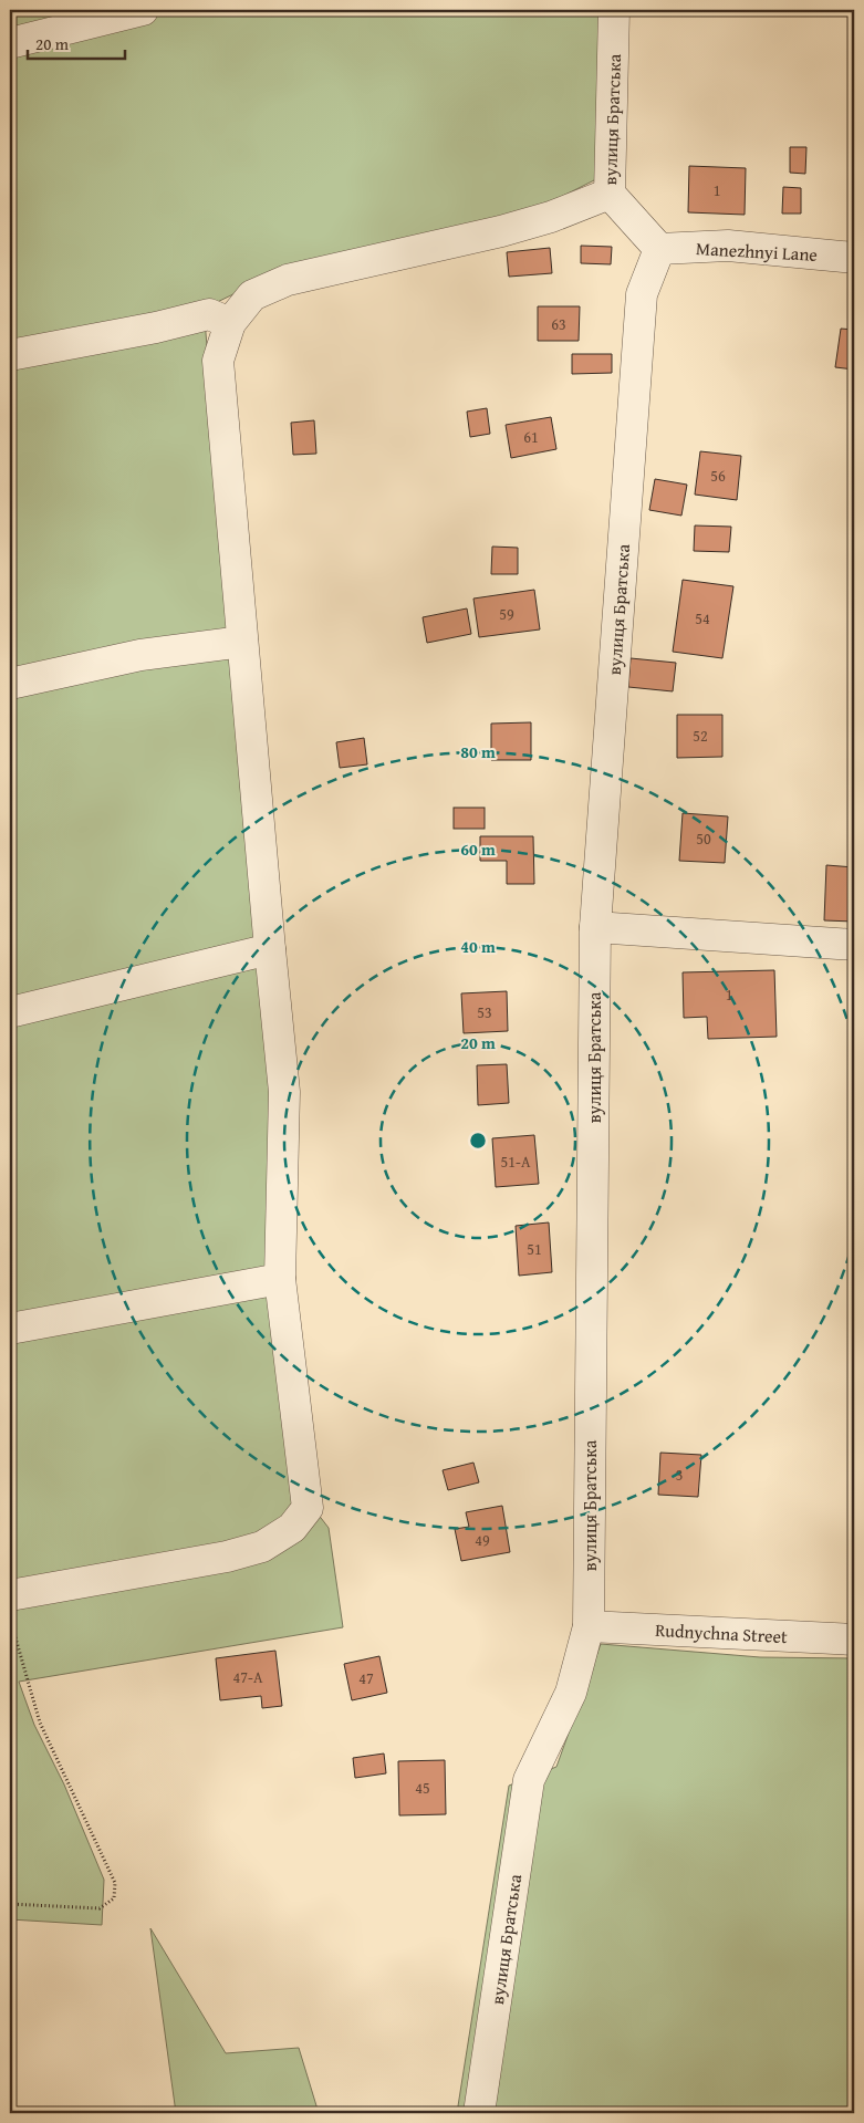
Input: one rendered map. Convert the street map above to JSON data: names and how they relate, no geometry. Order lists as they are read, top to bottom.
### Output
{
  "streets": {
    "street": ["вулиця Братська", "Manezhnyi Lane", "Rudnychna Street"]
  },
  "crossings": [
    ["вулиця Братська", "Manezhnyi Lane"],
    ["вулиця Братська", "Rudnychna Street"]
  ],
  "house_numbers": [
    "1",
    "63",
    "61",
    "56",
    "59",
    "54",
    "52",
    "50",
    "1",
    "53",
    "51-А",
    "51",
    "3",
    "49",
    "47-А",
    "47",
    "45"
  ],
  "scale_bar": "20 m",
  "rings": [
    "80 m",
    "60 m",
    "40 m",
    "20 m"
  ]
}
